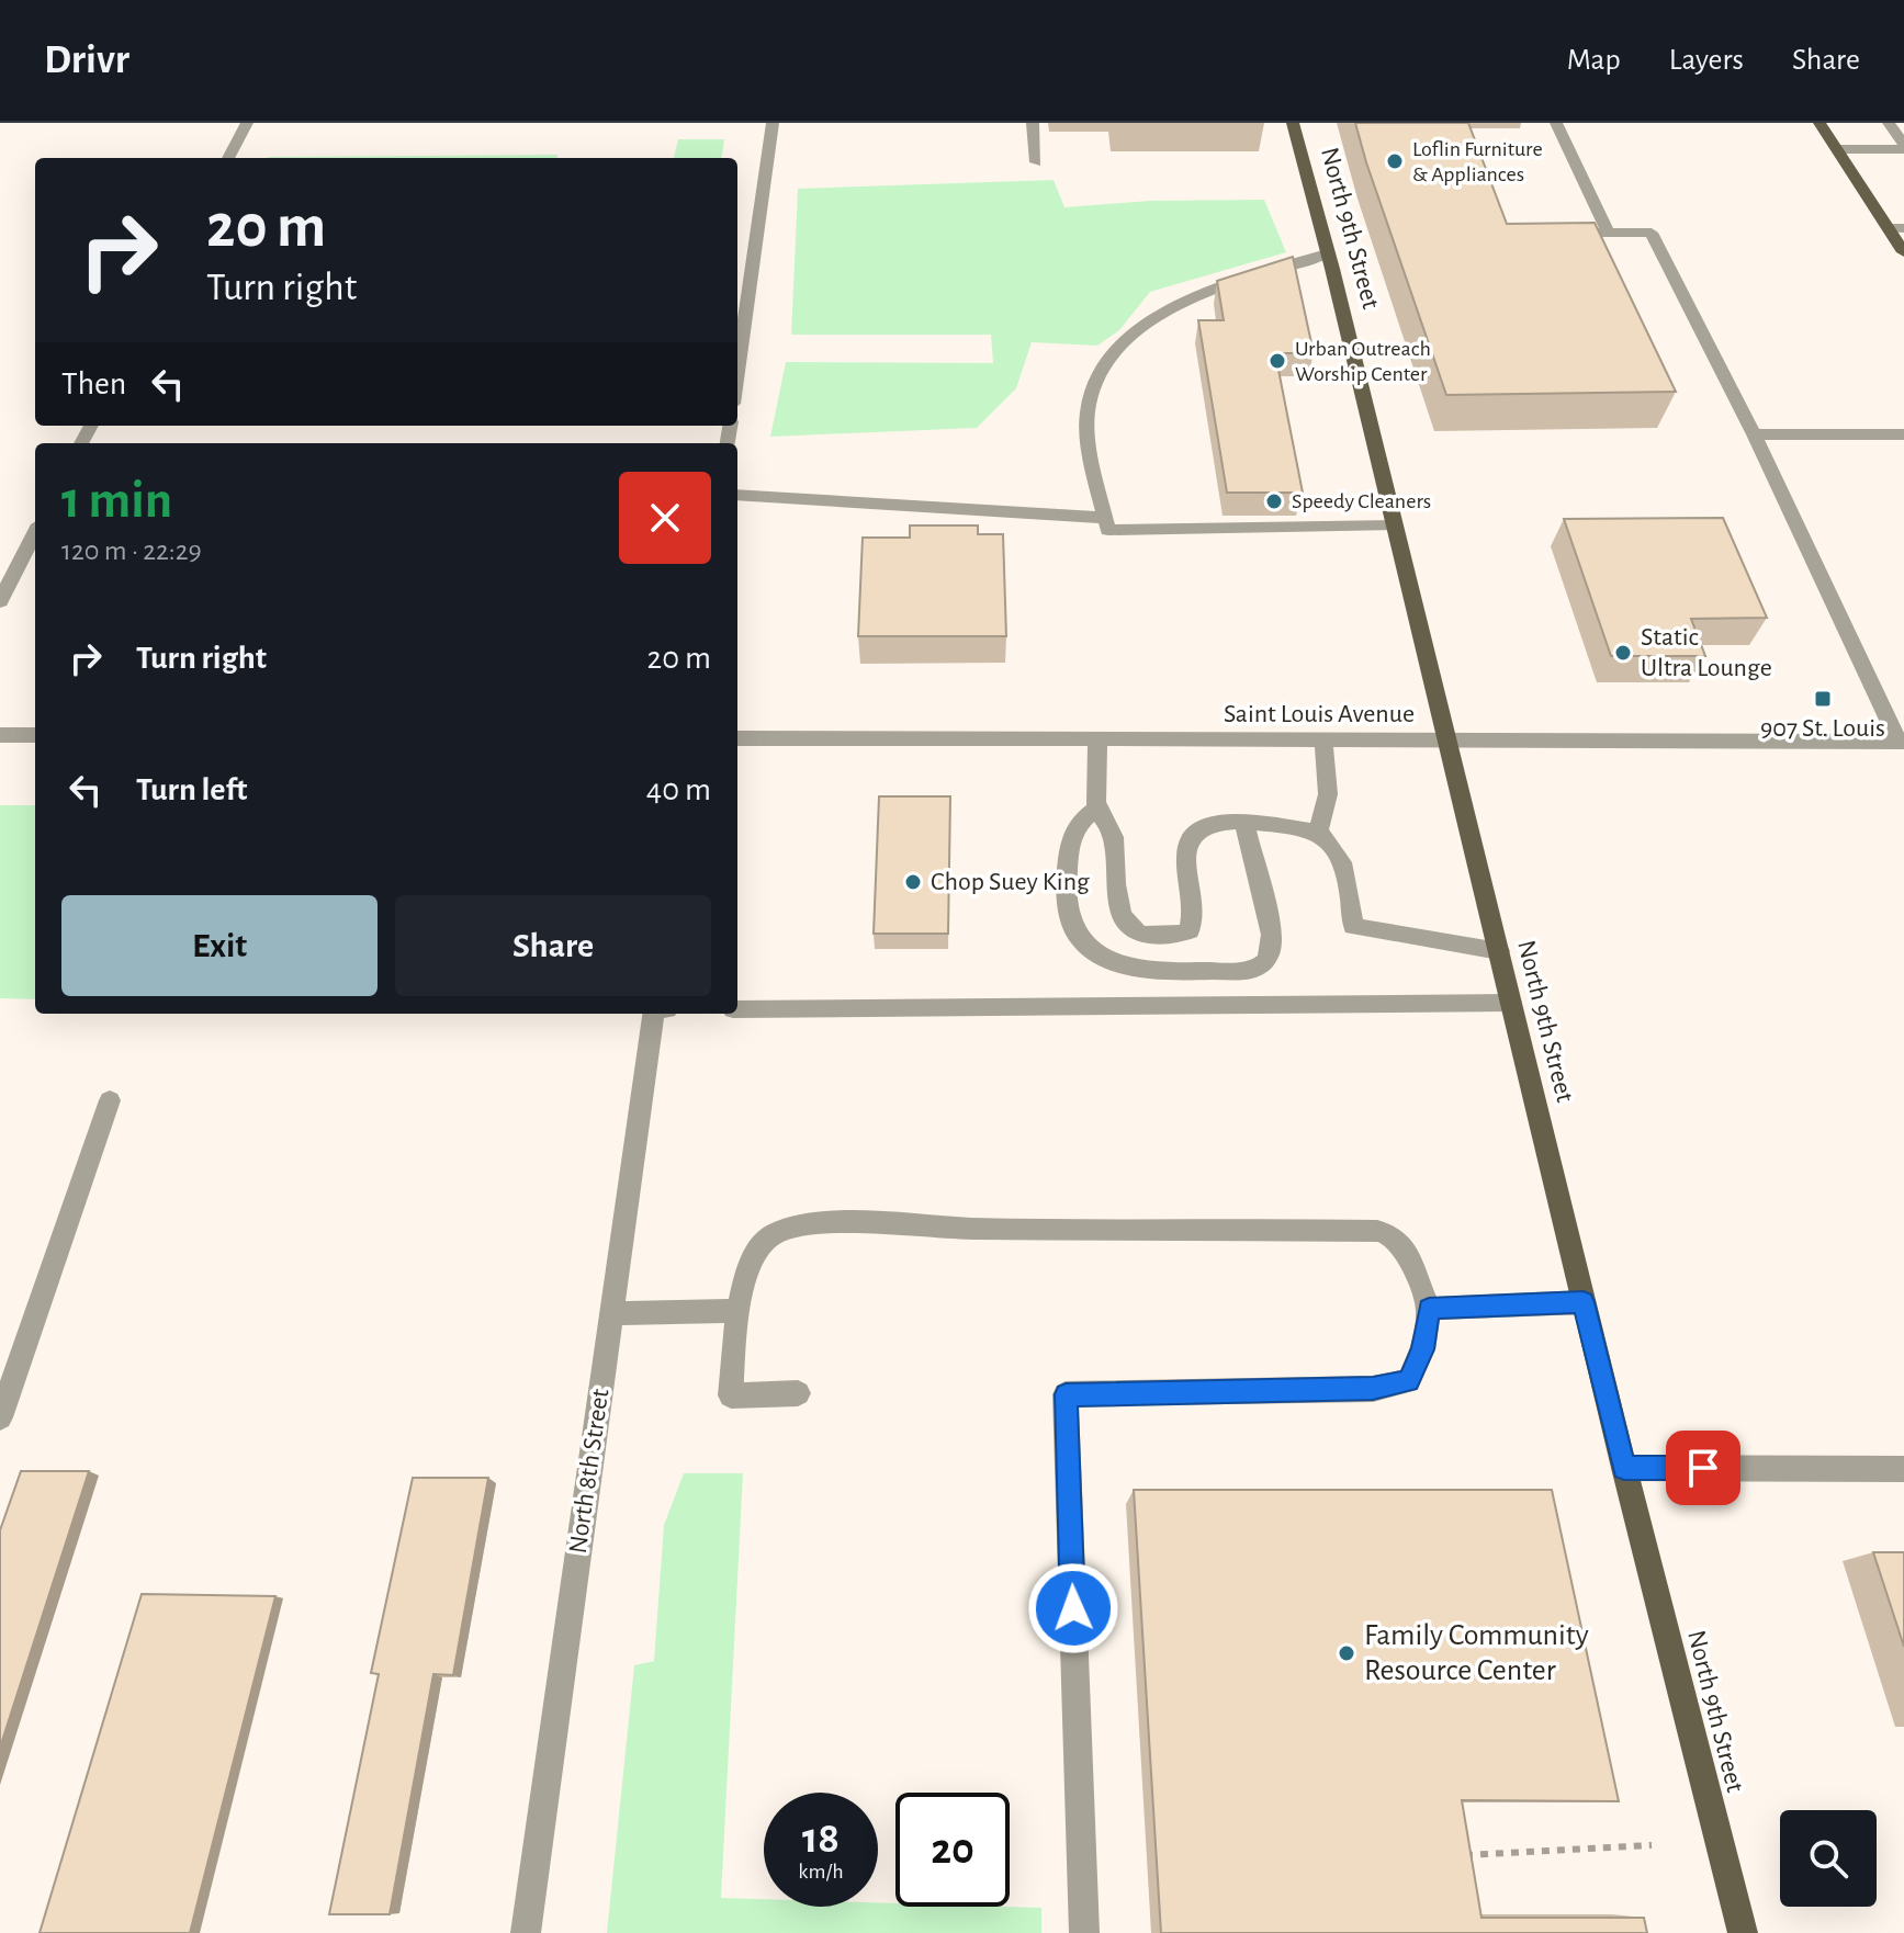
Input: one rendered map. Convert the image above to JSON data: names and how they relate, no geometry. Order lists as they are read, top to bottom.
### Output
{
  "streets": {
    "main road": ["North 9th Street"],
    "street": ["Saint Louis Avenue", "North 8th Street"]
  },
  "crossings": [
    ["North 9th Street", "Saint Louis Avenue"]
  ],
  "places": {
    "other": [
      "Loflin Furniture & Appliances",
      "Urban Outreach Worship Center",
      "Speedy Cleaners",
      "Static Ultra Lounge",
      "Chop Suey King",
      "Family Community Resource Center"
    ],
    "transit": ["907 St. Louis"]
  },
  "page": {
    "header": "Drivr",
    "nav": ["Map", "Layers", "Share"],
    "turn": ["20 m", "Turn right"],
    "then": "Then",
    "heading": ["1 min", "120 m · 22:29"],
    "list": [
      {
        "name": "Turn right",
        "value": "20 m"
      },
      {
        "name": "Turn left",
        "value": "40 m"
      }
    ],
    "buttons": ["Exit", "Share"],
    "speed": "18 km/h",
    "limit": "20"
  }
}
